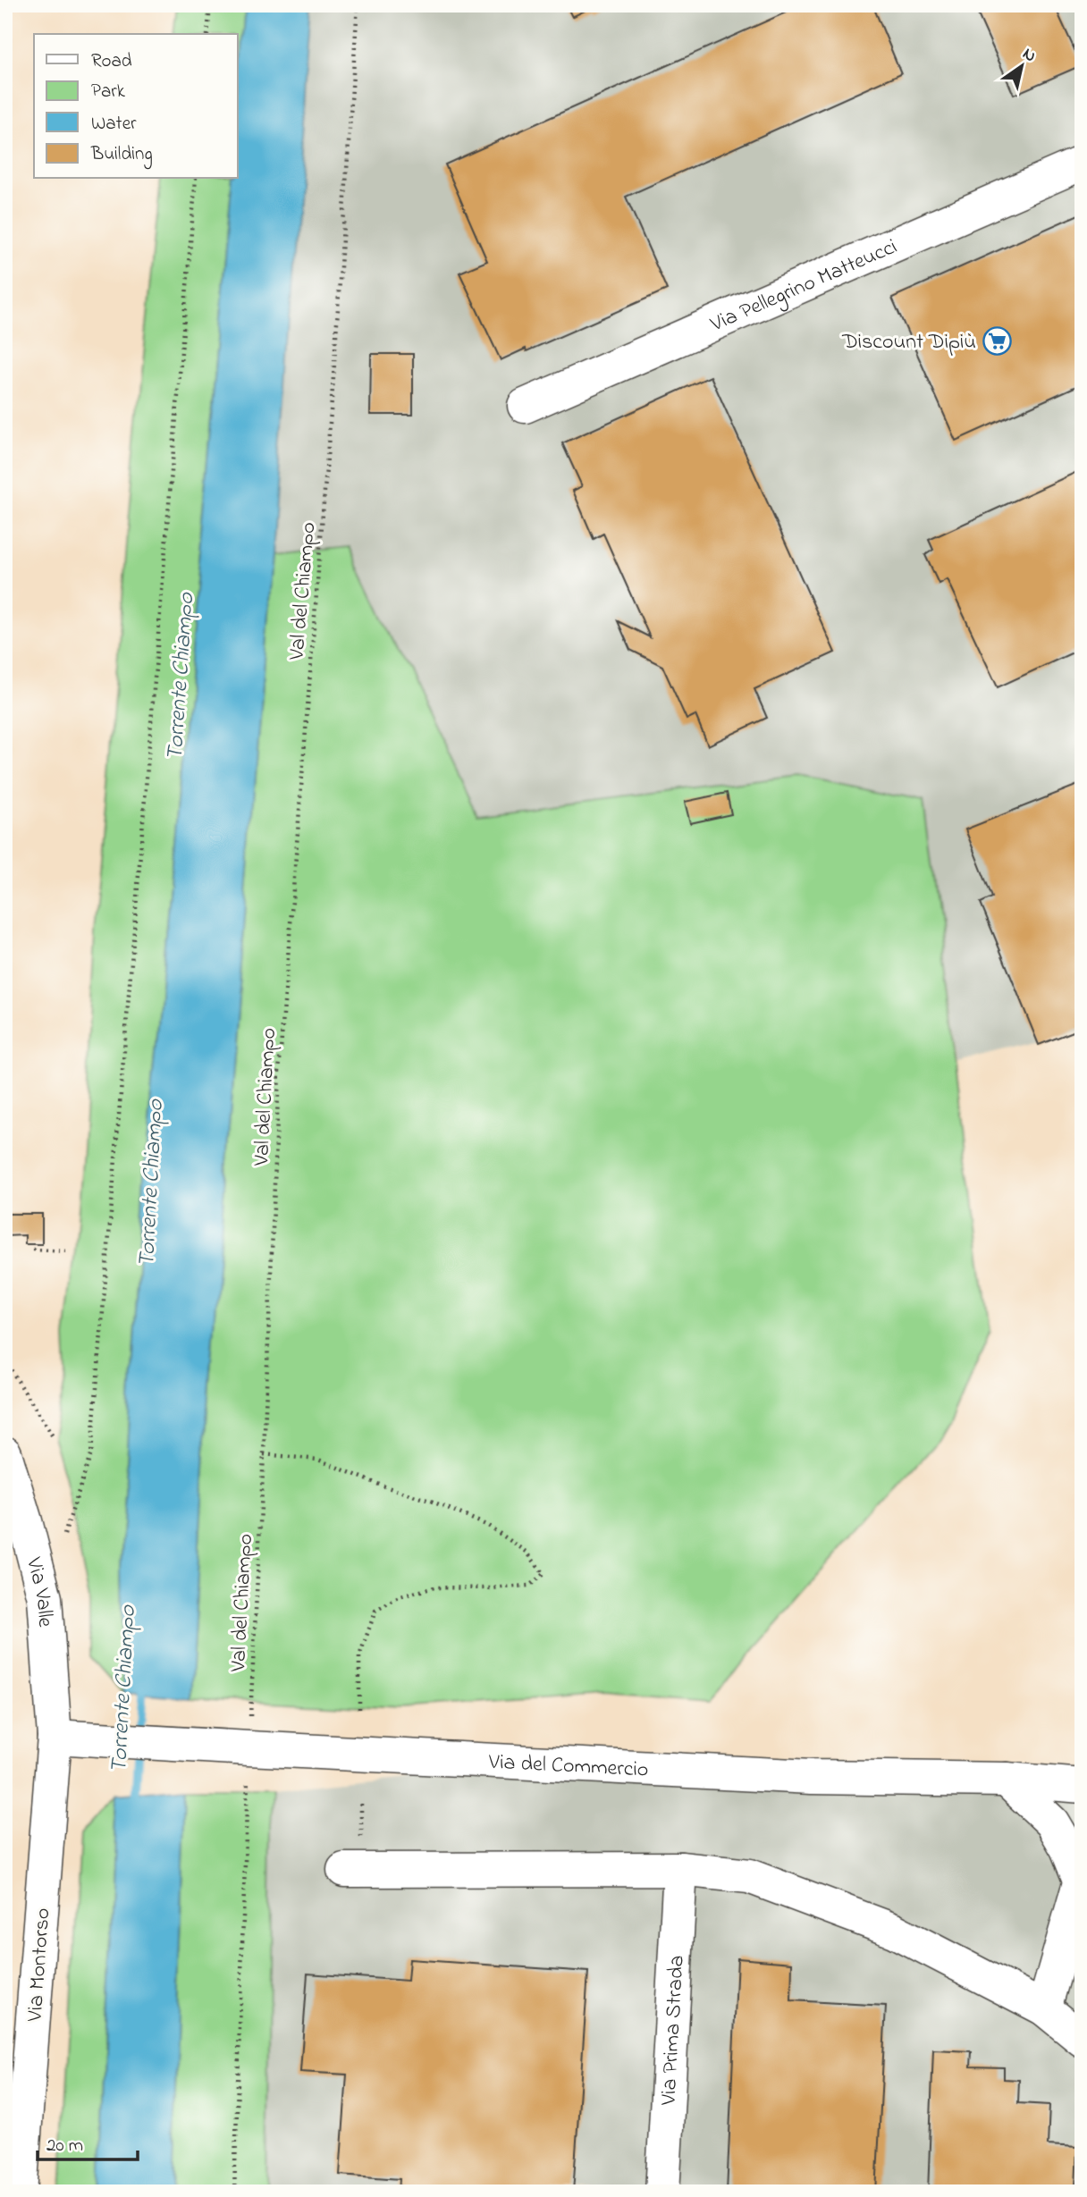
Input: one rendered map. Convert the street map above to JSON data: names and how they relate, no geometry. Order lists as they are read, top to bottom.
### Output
{
  "streets": {
    "street": [
      "Via Pellegrino Matteucci",
      "Via Valle",
      "Via del Commercio",
      "Via Montorso",
      "Via Prima Strada"
    ],
    "path": ["Val del Chiampo"]
  },
  "crossings": [
    ["Val del Chiampo", "Via del Commercio"],
    ["Via Valle", "Via del Commercio"],
    ["Via Valle", "Via Montorso"],
    ["Via del Commercio", "Via Montorso"]
  ],
  "water": ["Torrente Chiampo"],
  "places": {
    "supermarket": ["Discount Dipiù"]
  },
  "legend": [
    "Road",
    "Park",
    "Water",
    "Building"
  ],
  "scale_bar": "20 m",
  "north": "top right"
}
